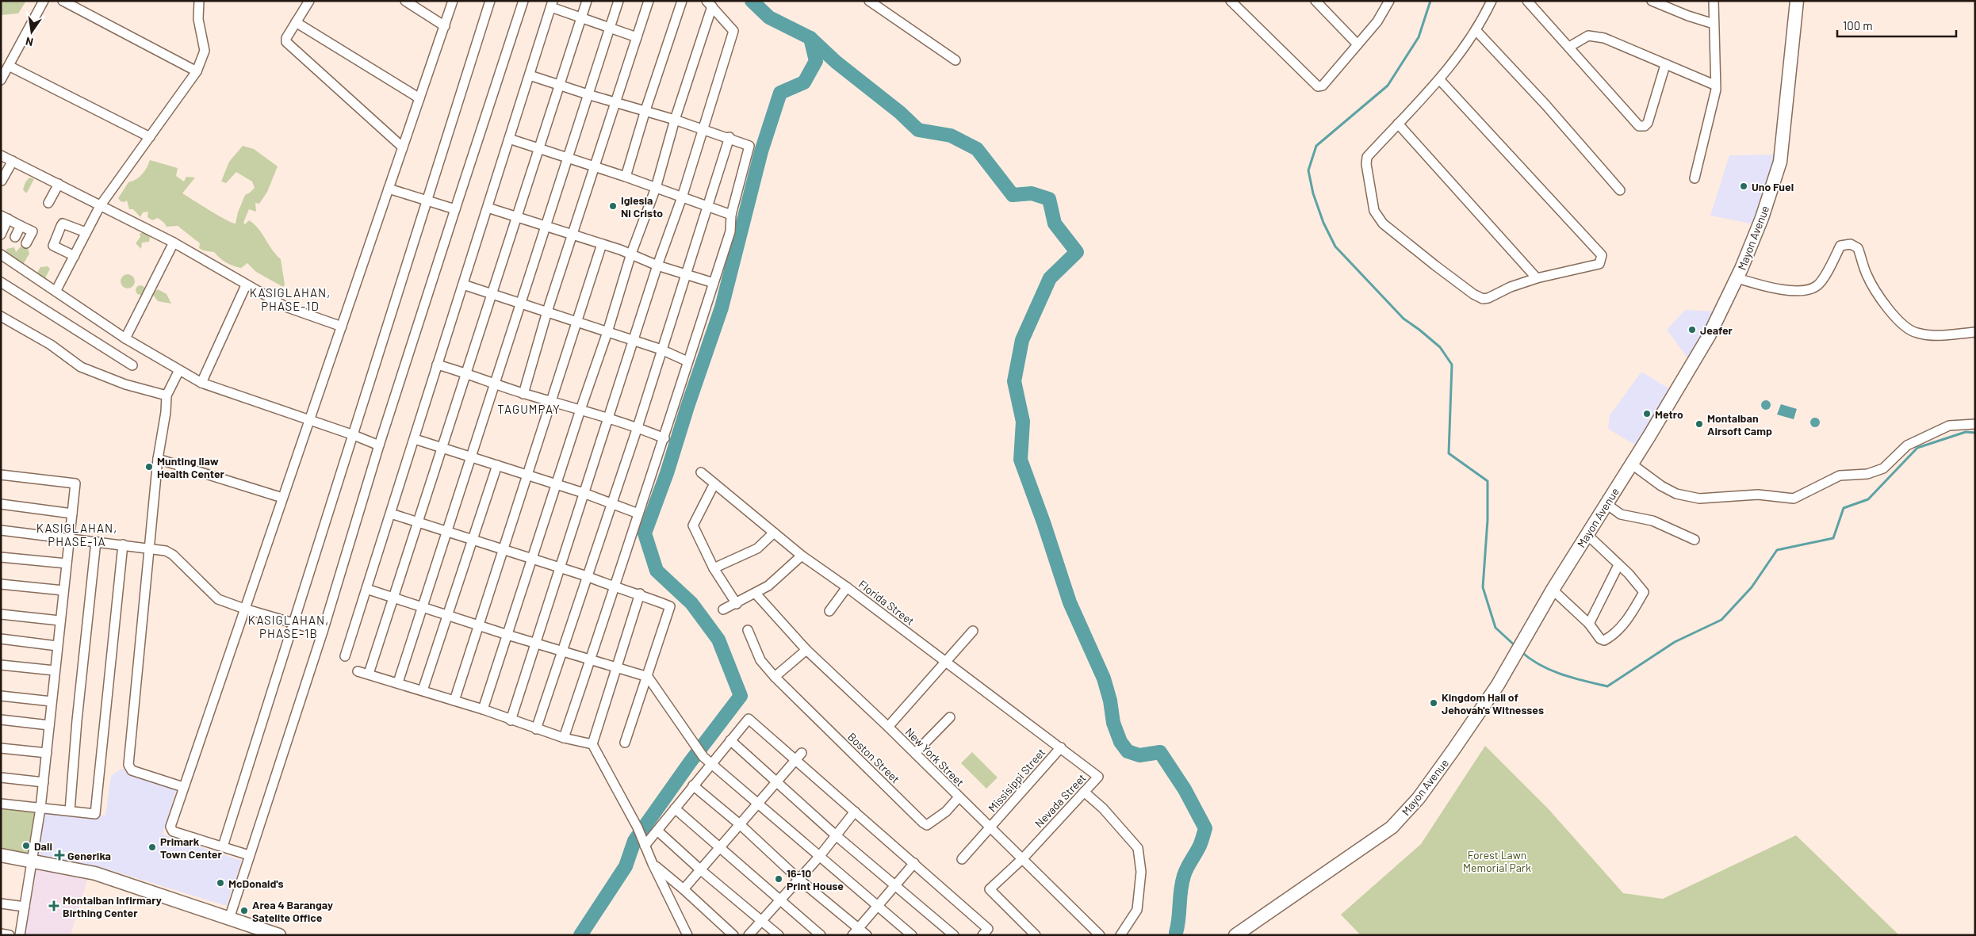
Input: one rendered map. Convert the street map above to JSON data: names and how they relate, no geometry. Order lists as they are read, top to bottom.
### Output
{
  "streets": {
    "main road": ["Mayon Avenue"],
    "street": [
      "Florida Street",
      "New York Street",
      "Boston Street",
      "Missisippi Street",
      "Nevada Street"
    ]
  },
  "crossings": [
    ["Florida Street", "Missisippi Street"],
    ["Florida Street", "Nevada Street"],
    ["New York Street", "Boston Street"],
    ["New York Street", "Missisippi Street"],
    ["New York Street", "Nevada Street"],
    ["Missisippi Street", "Nevada Street"]
  ],
  "districts": [
    "KASIGLAHAN, PHASE-1D",
    "TAGUMPAY",
    "KASIGLAHAN, PHASE-1A",
    "KASIGLAHAN, PHASE-1B"
  ],
  "parks": ["Forest Lawn Memorial Park"],
  "places": {
    "other": [
      "Uno Fuel",
      "Iglesia Ni Cristo",
      "Jeafer",
      "Metro",
      "Montalban Airsoft Camp",
      "Munting Ilaw Health Center",
      "Kingdom Hall of Jehovah's Witnesses",
      "Dali",
      "Primark Town Center",
      "16-10 Print House",
      "McDonald's",
      "Area 4 Barangay Satelite Office"
    ],
    "health": ["Generika", "Montalban Infirmary Birthing Center"]
  },
  "scale_bar": "100 m",
  "north": "bottom"
}
